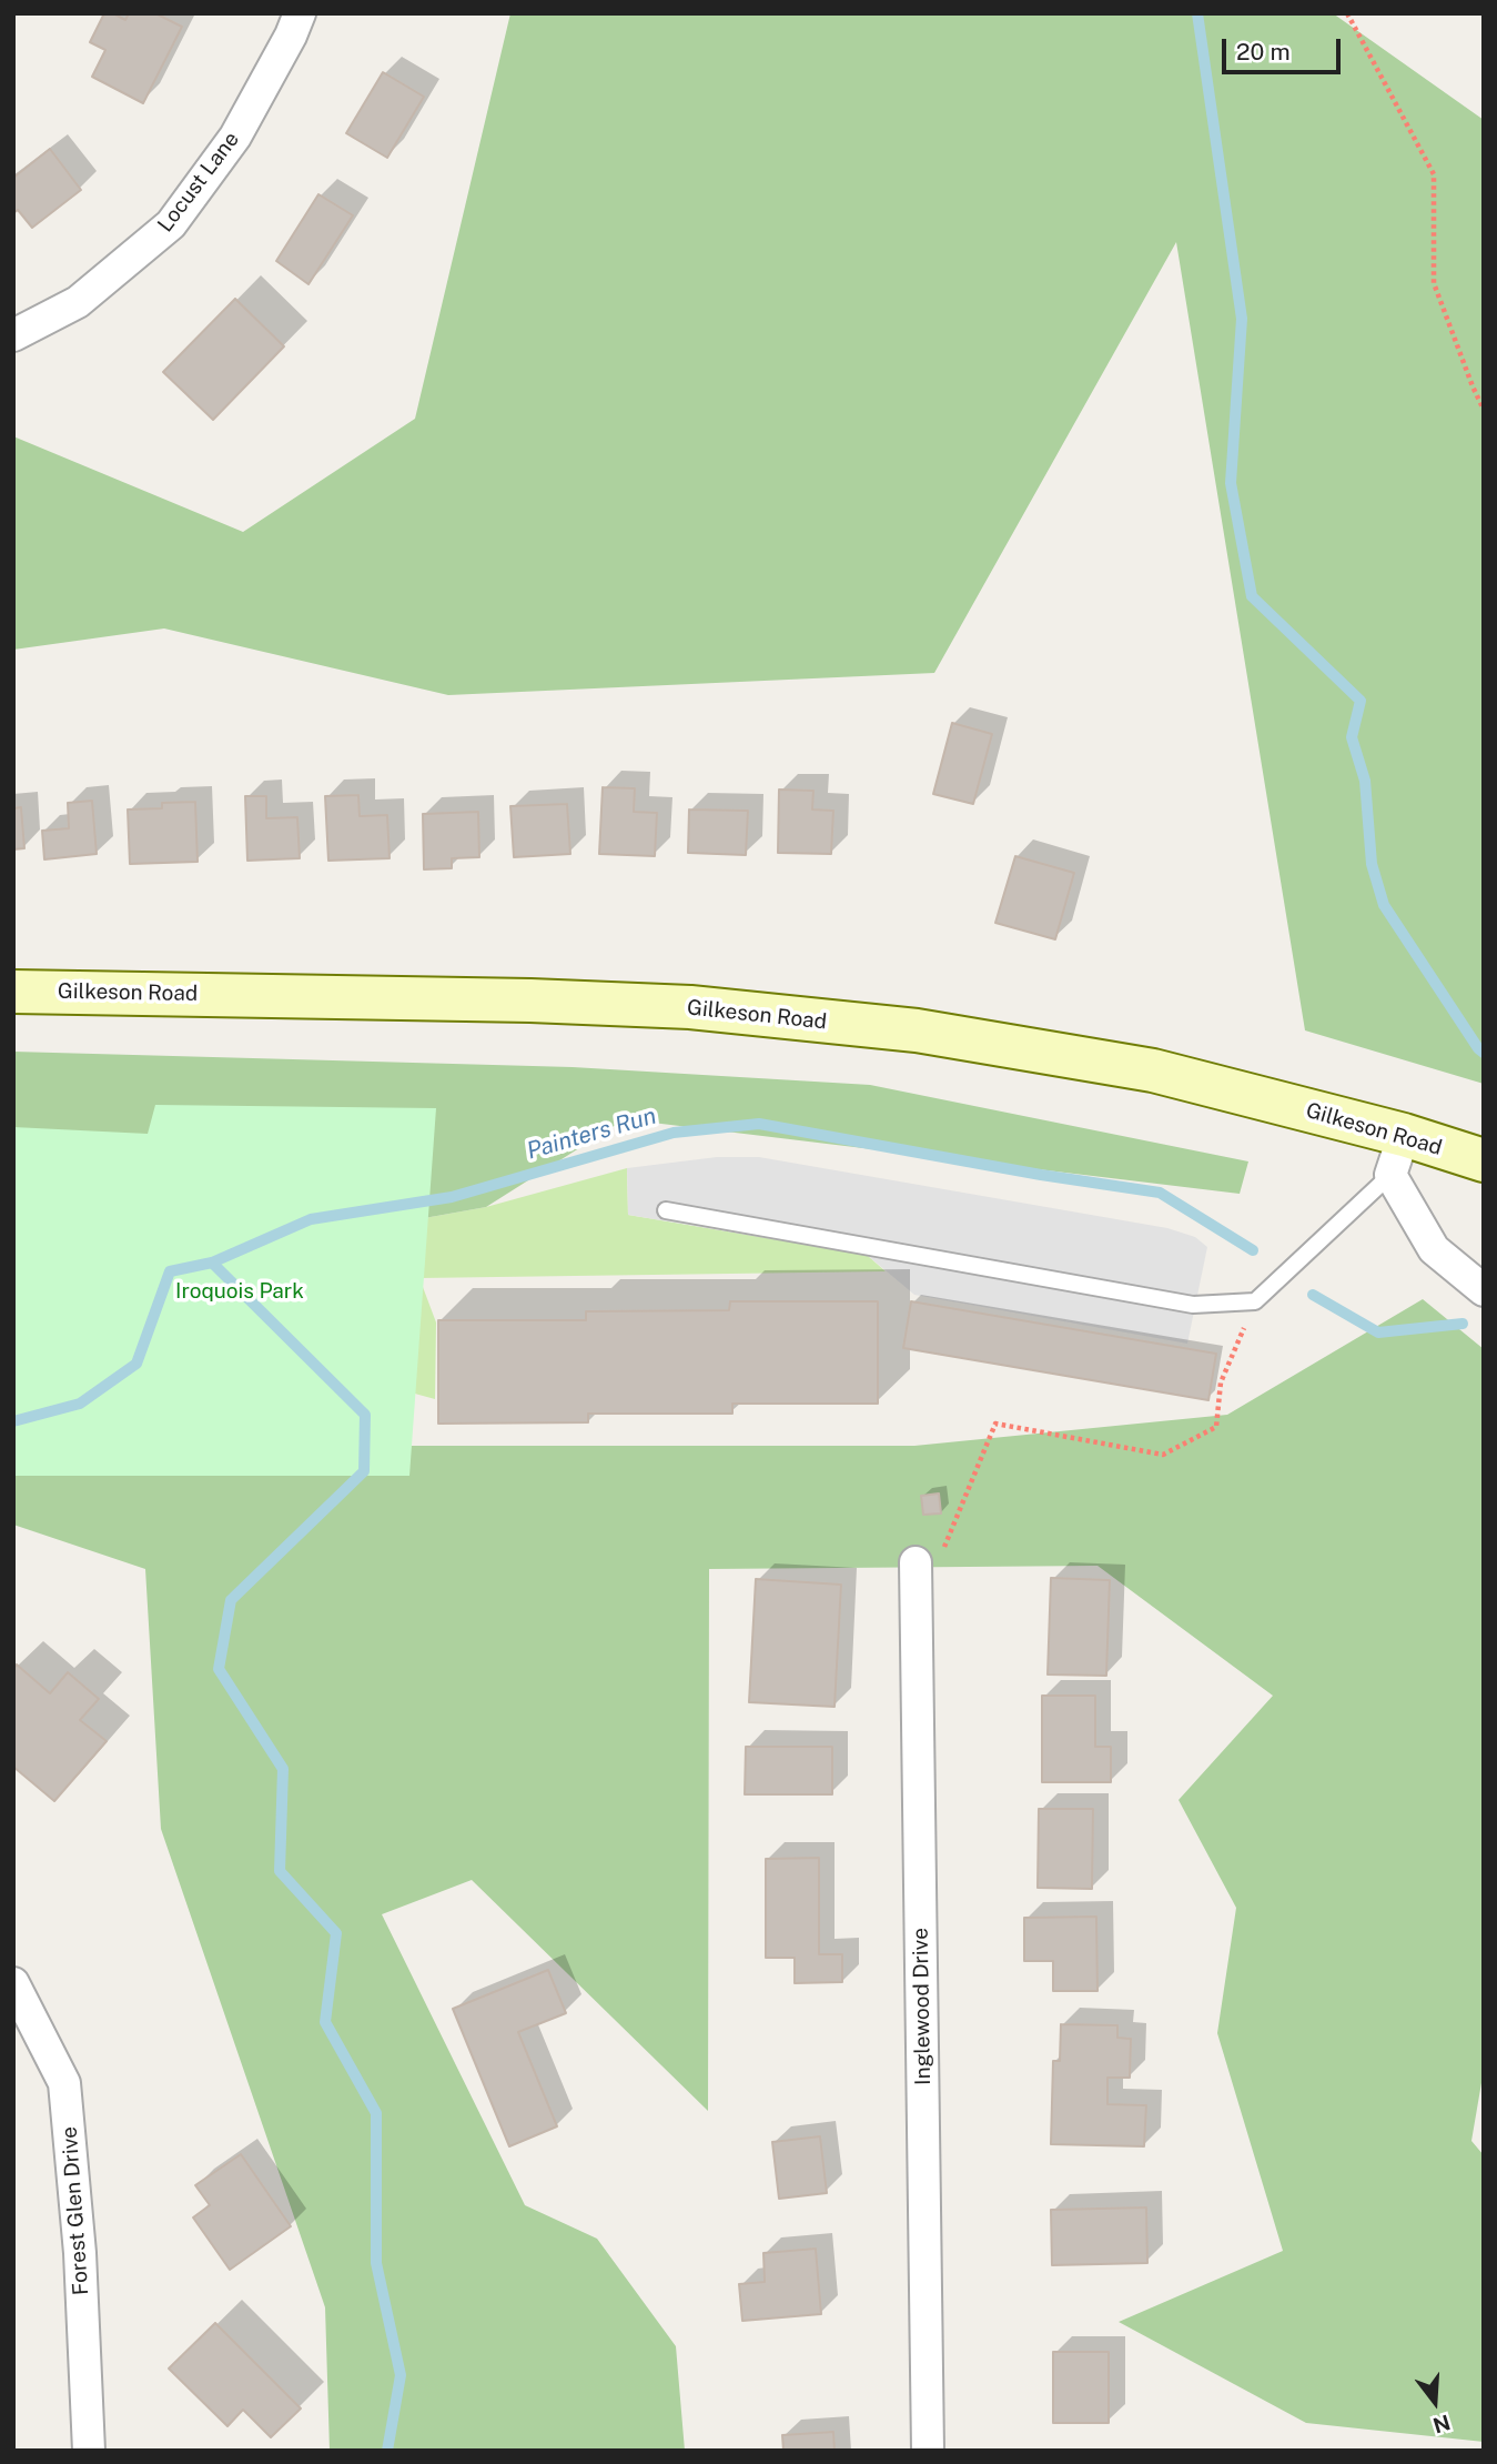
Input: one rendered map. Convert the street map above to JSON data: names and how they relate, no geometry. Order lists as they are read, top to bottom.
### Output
{
  "streets": {
    "street": [
      "Locust Lane",
      "Gilkeson Road",
      "Inglewood Drive",
      "Forest Glen Drive"
    ]
  },
  "water": ["Painters Run"],
  "parks": ["Iroquois Park"],
  "scale_bar": "20 m",
  "north": "bottom"
}
